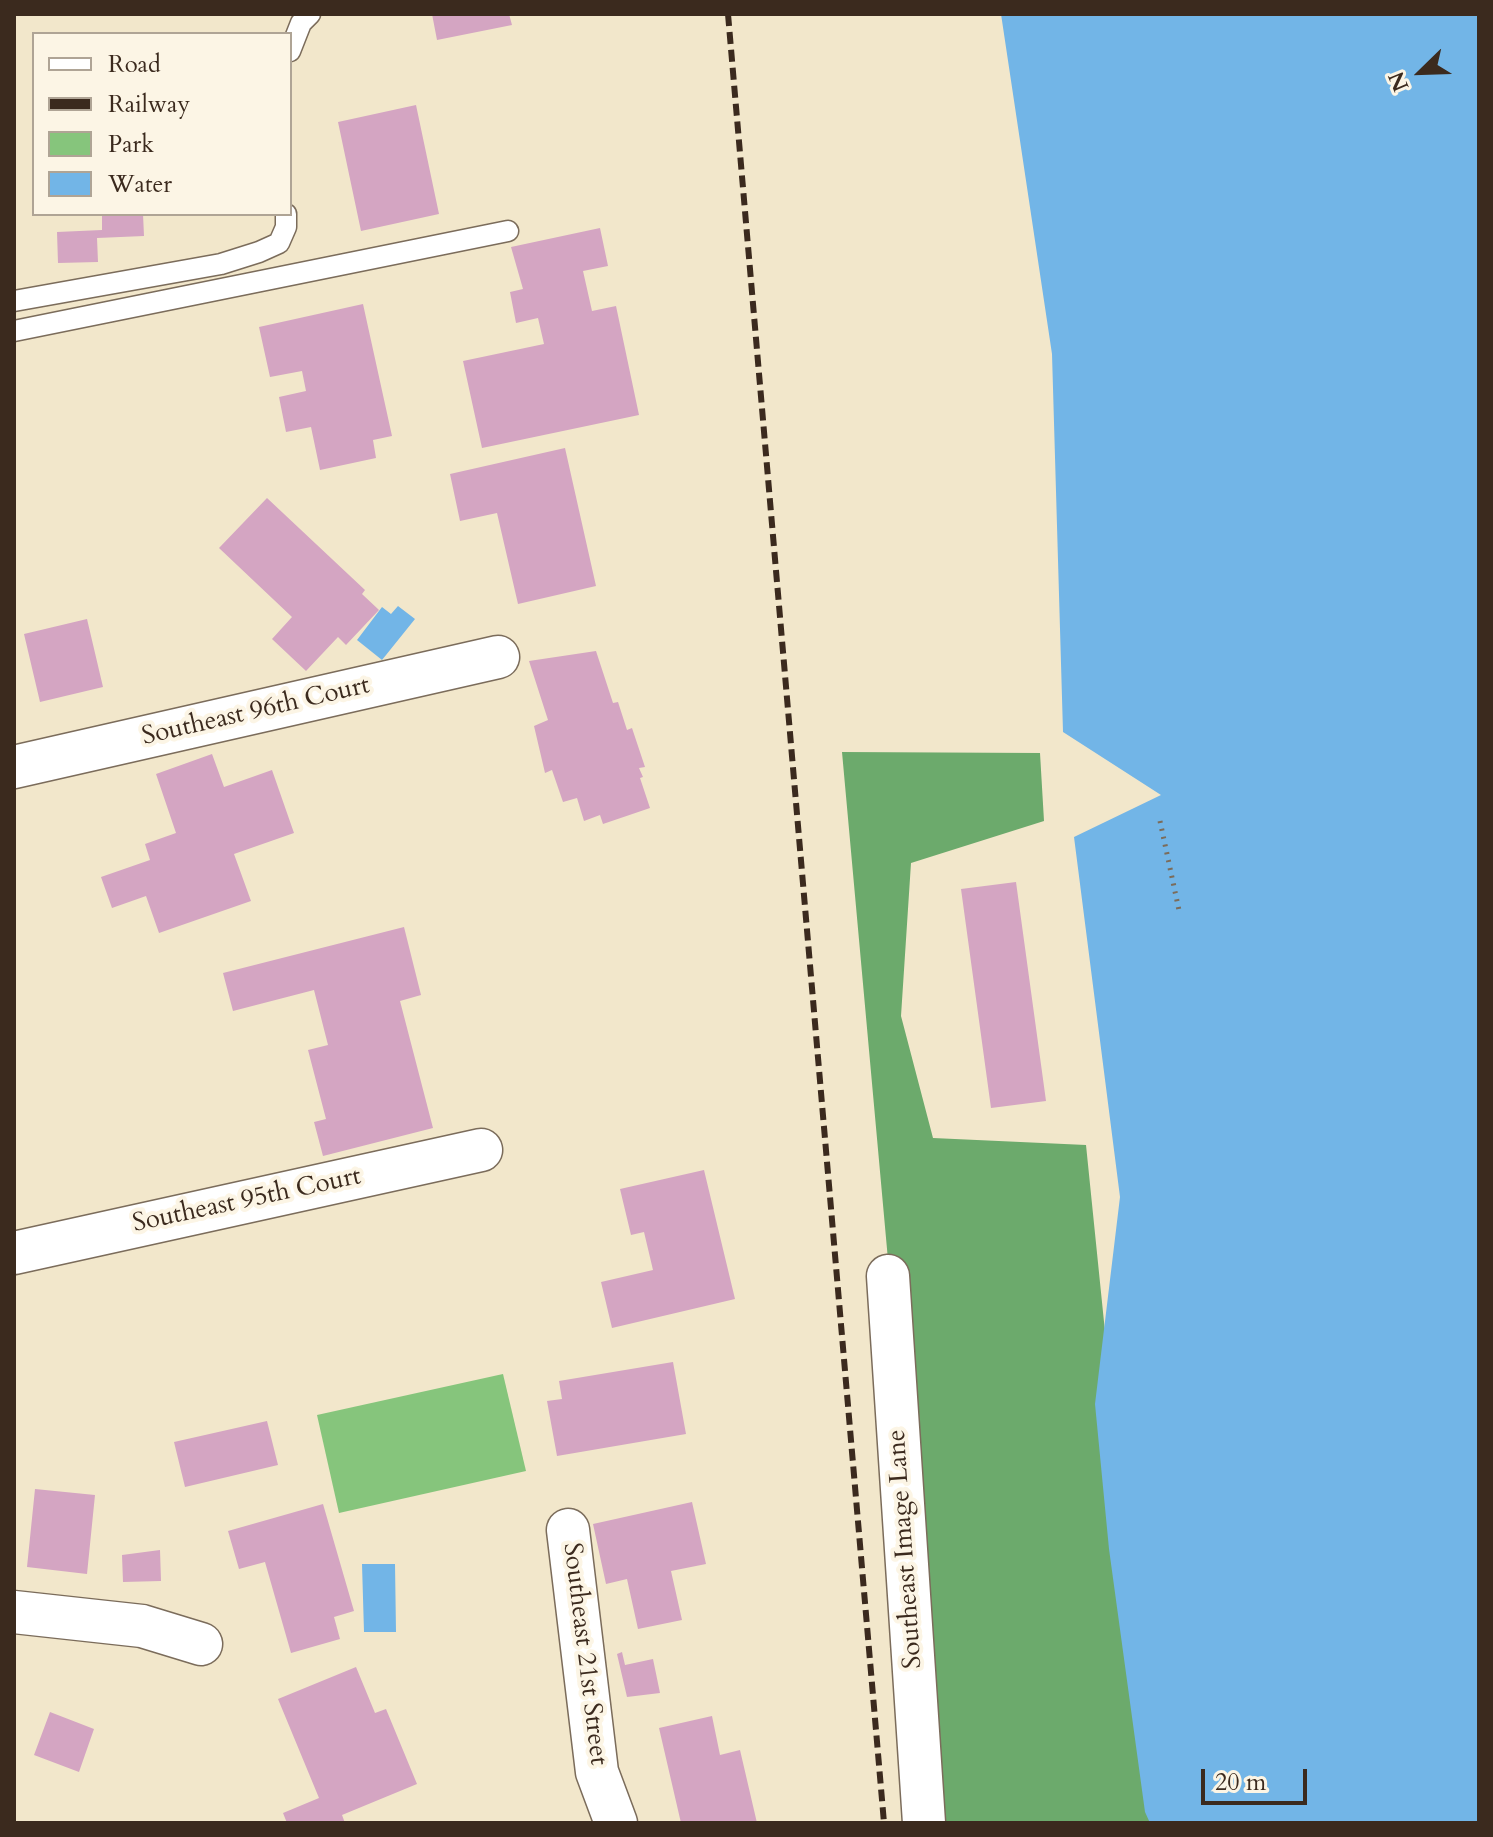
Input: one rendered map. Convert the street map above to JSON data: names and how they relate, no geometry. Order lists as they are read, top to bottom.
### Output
{
  "streets": {
    "street": [
      "Southeast 96th Court",
      "Southeast 95th Court",
      "Southeast Image Lane",
      "Southeast 21st Street"
    ]
  },
  "legend": [
    "Road",
    "Railway",
    "Park",
    "Water"
  ],
  "scale_bar": "20 m",
  "north": "bottom left"
}
